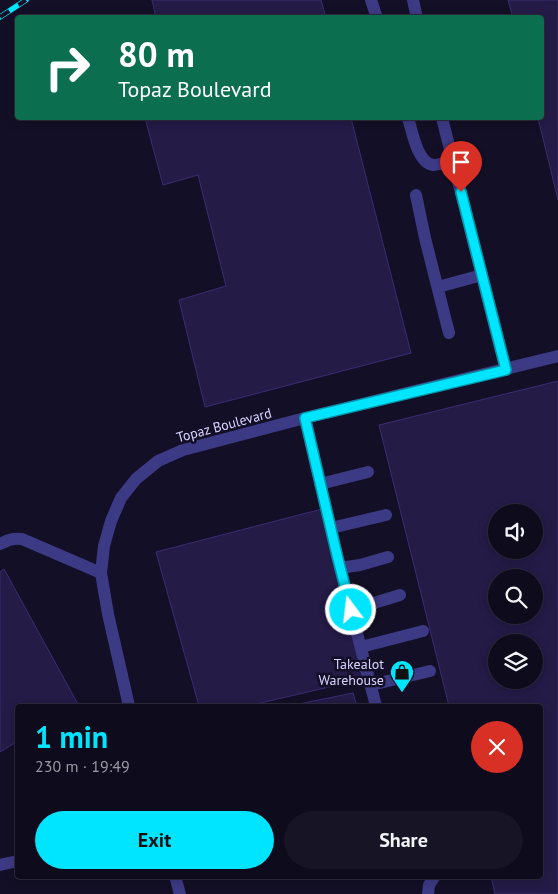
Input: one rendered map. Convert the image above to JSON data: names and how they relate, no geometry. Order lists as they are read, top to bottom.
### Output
{
  "streets": {
    "street": ["Topaz Boulevard"]
  },
  "places": {
    "shop": ["Takealot Warehouse"]
  },
  "page": {
    "turn": ["80 m", "Topaz Boulevard"],
    "heading": ["1 min", "230 m · 19:49"],
    "buttons": ["Exit", "Share"]
  }
}
